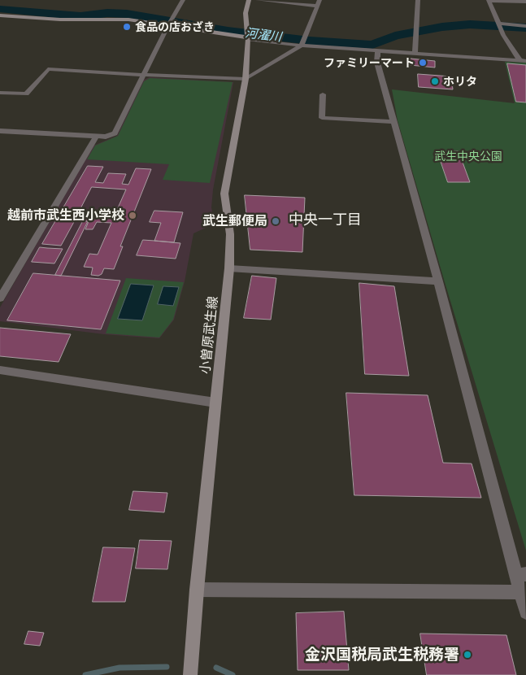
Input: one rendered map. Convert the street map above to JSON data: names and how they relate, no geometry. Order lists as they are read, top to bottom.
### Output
{
  "streets": {
    "main road": ["小曽原武生線"]
  },
  "districts": ["中央一丁目"],
  "water": ["河濯川"],
  "parks": ["武生中央公園"],
  "places": [
    "食品の店おざき",
    "ファミリーマート",
    "ホリタ",
    "越前市武生西小学校",
    "武生郵便局",
    "金沢国税局武生税務署"
  ]
}
